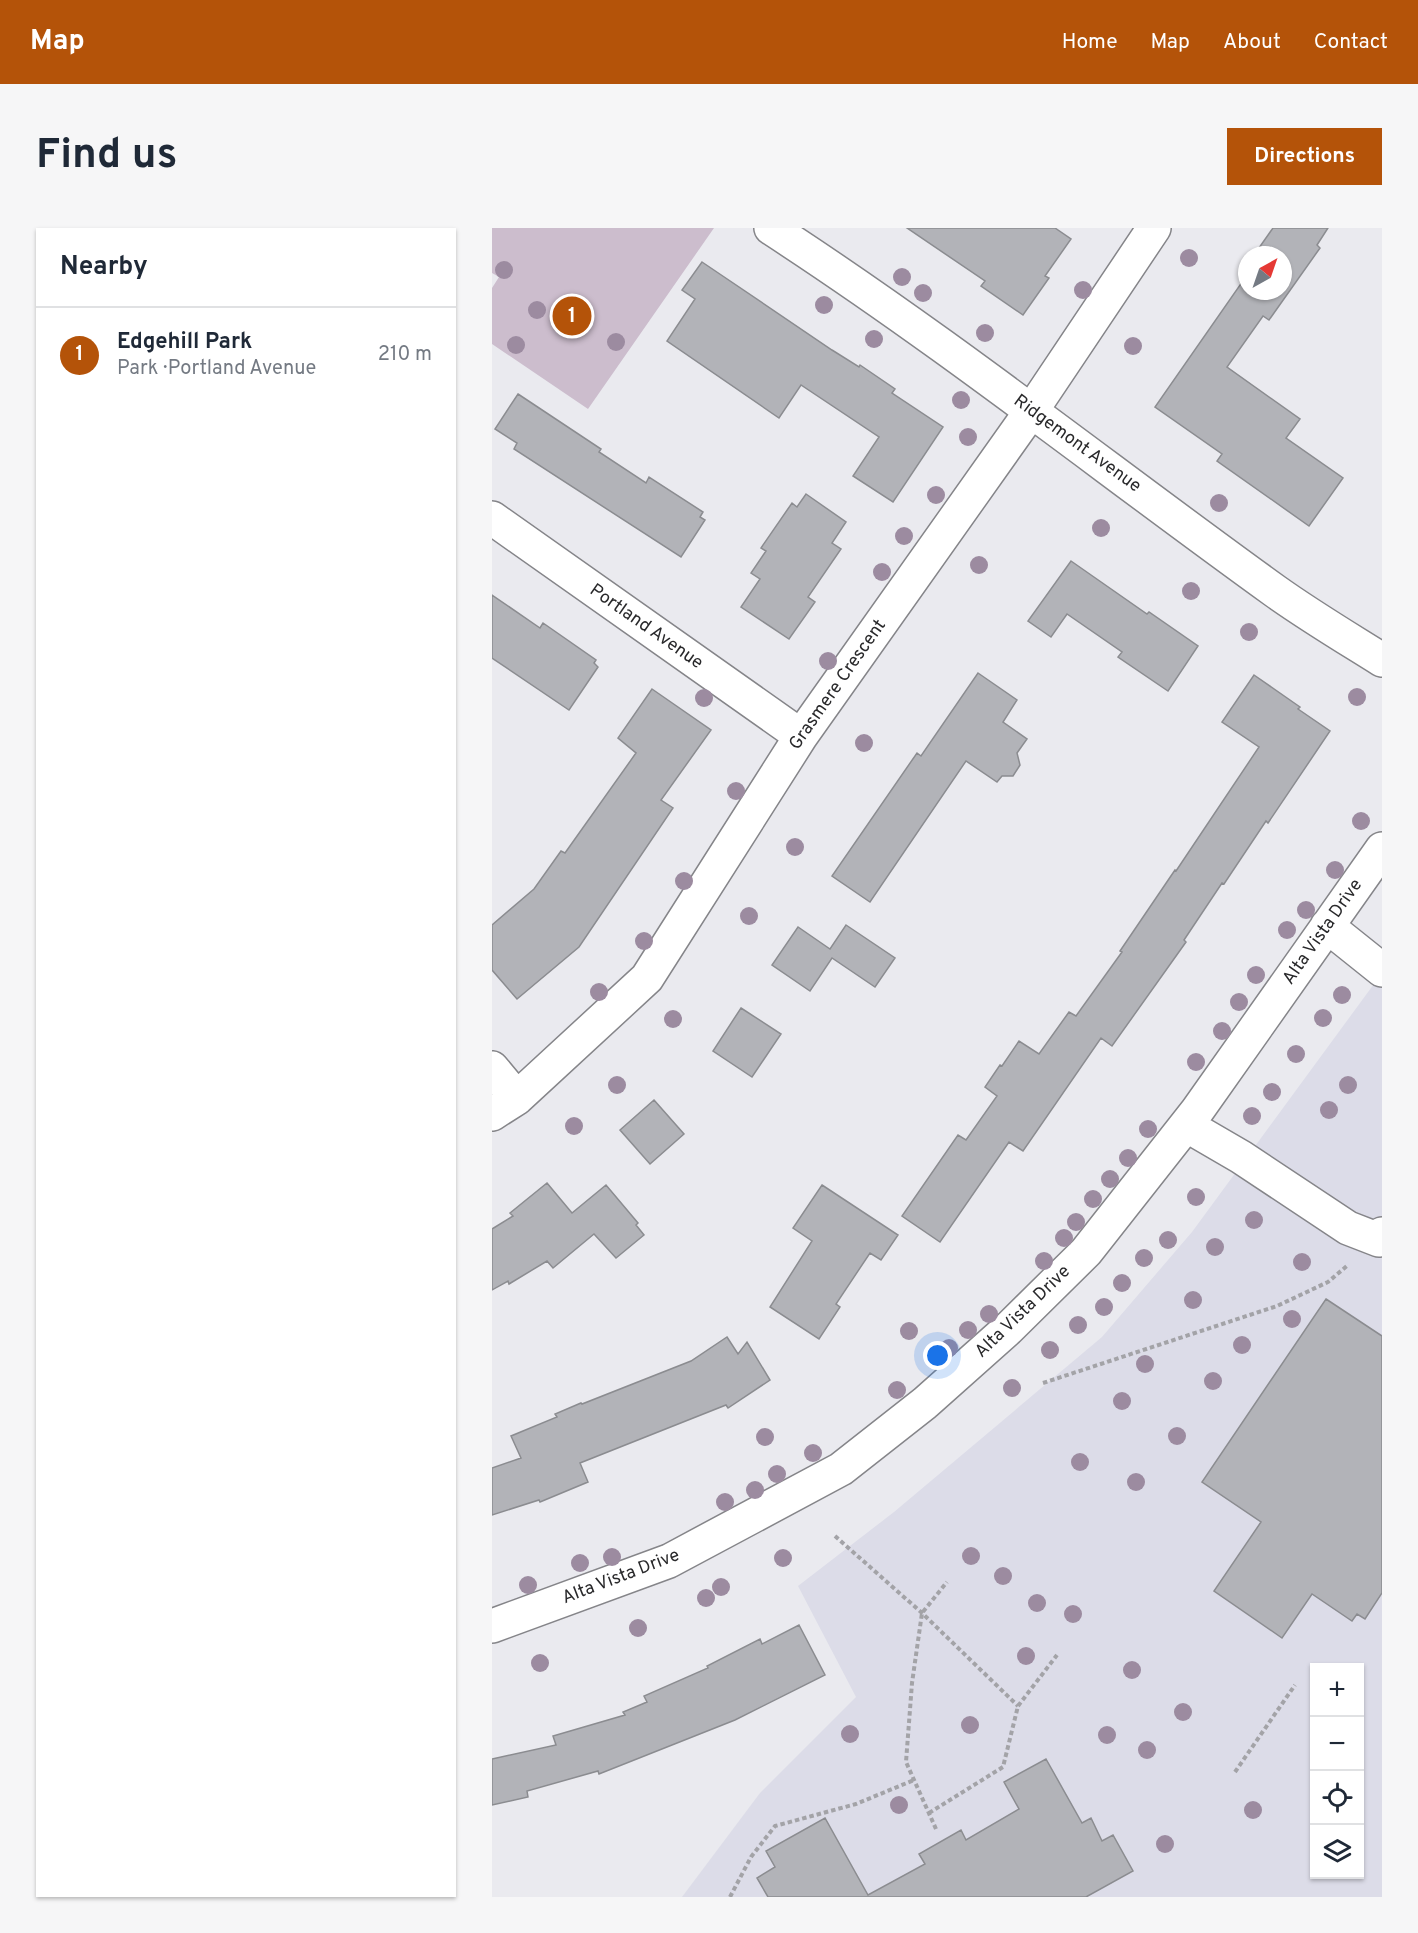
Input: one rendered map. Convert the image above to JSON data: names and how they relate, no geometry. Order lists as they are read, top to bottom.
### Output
{
  "streets": {
    "street": [
      "Ridgemont Avenue",
      "Portland Avenue",
      "Grasmere Crescent",
      "Alta Vista Drive"
    ]
  },
  "crossings": [
    ["Ridgemont Avenue", "Grasmere Crescent"],
    ["Portland Avenue", "Grasmere Crescent"]
  ],
  "north": "top right",
  "page": {
    "header": "Map",
    "nav": [
      "Home",
      "Map",
      "About",
      "Contact"
    ],
    "buttons": "Directions",
    "title": "Find us",
    "heading": "Nearby",
    "pins": "1",
    "list": [
      {
        "mark": "1",
        "name": "Edgehill Park",
        "note": "Park · Portland Avenue",
        "value": "210 m"
      }
    ],
    "map_buttons": ["+", "−"]
  }
}
